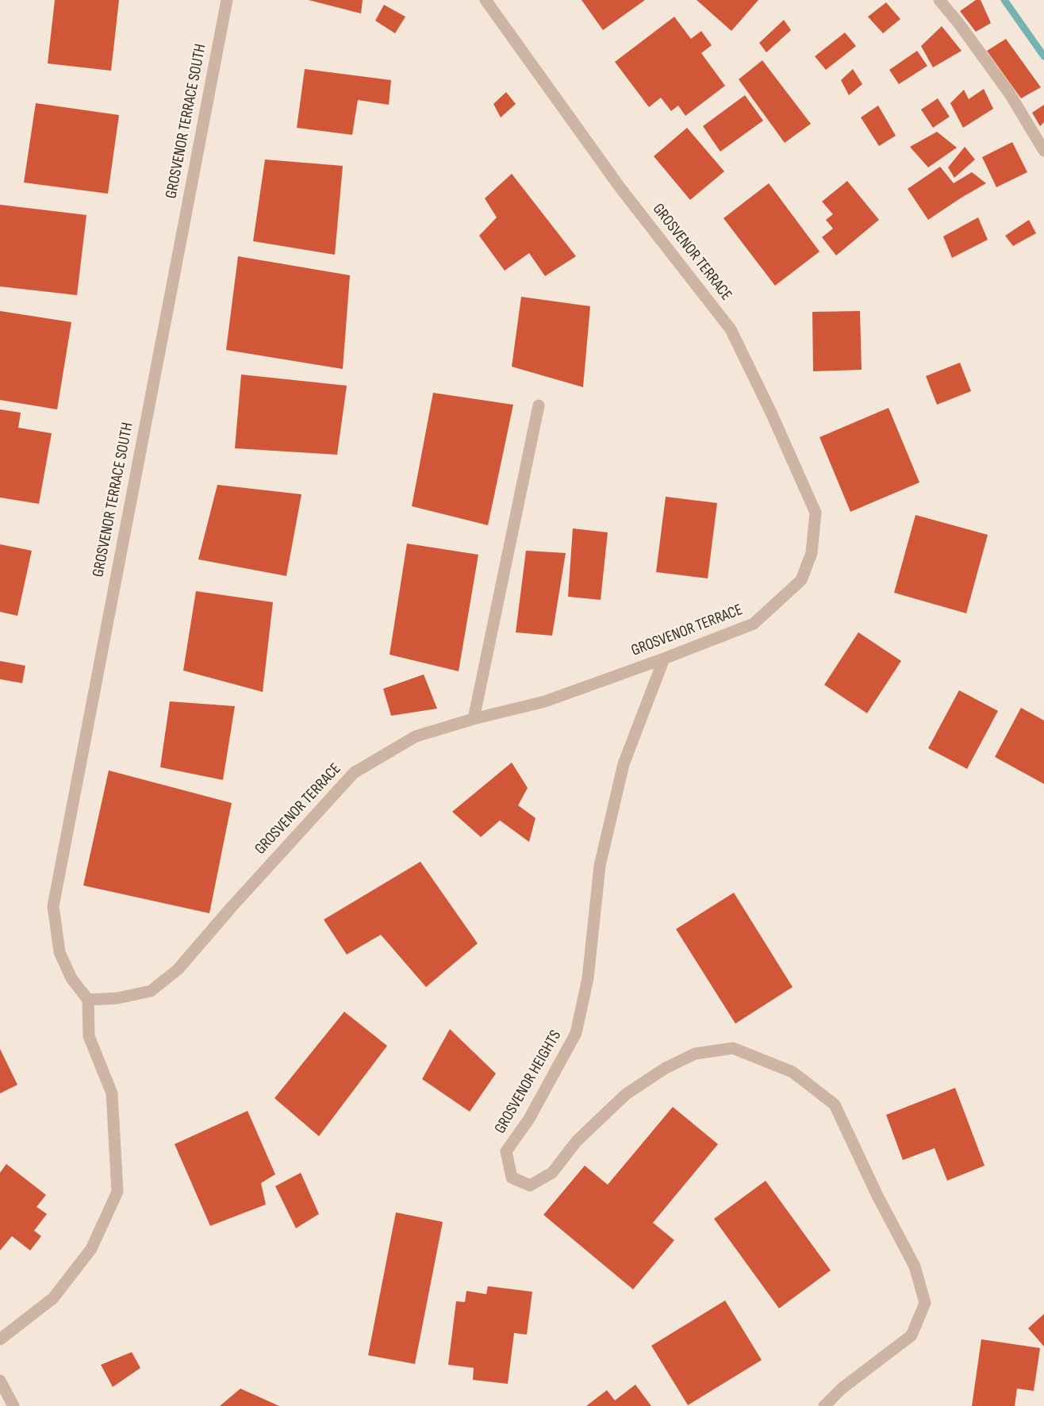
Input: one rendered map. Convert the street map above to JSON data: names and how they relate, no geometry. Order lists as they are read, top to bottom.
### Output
{
  "streets": {
    "street": ["GROSVENOR TERRACE SOUTH", "GROSVENOR TERRACE", "GROSVENOR HEIGHTS"]
  },
  "crossings": [
    ["GROSVENOR TERRACE SOUTH", "GROSVENOR TERRACE"],
    ["GROSVENOR TERRACE", "GROSVENOR HEIGHTS"]
  ]
}
